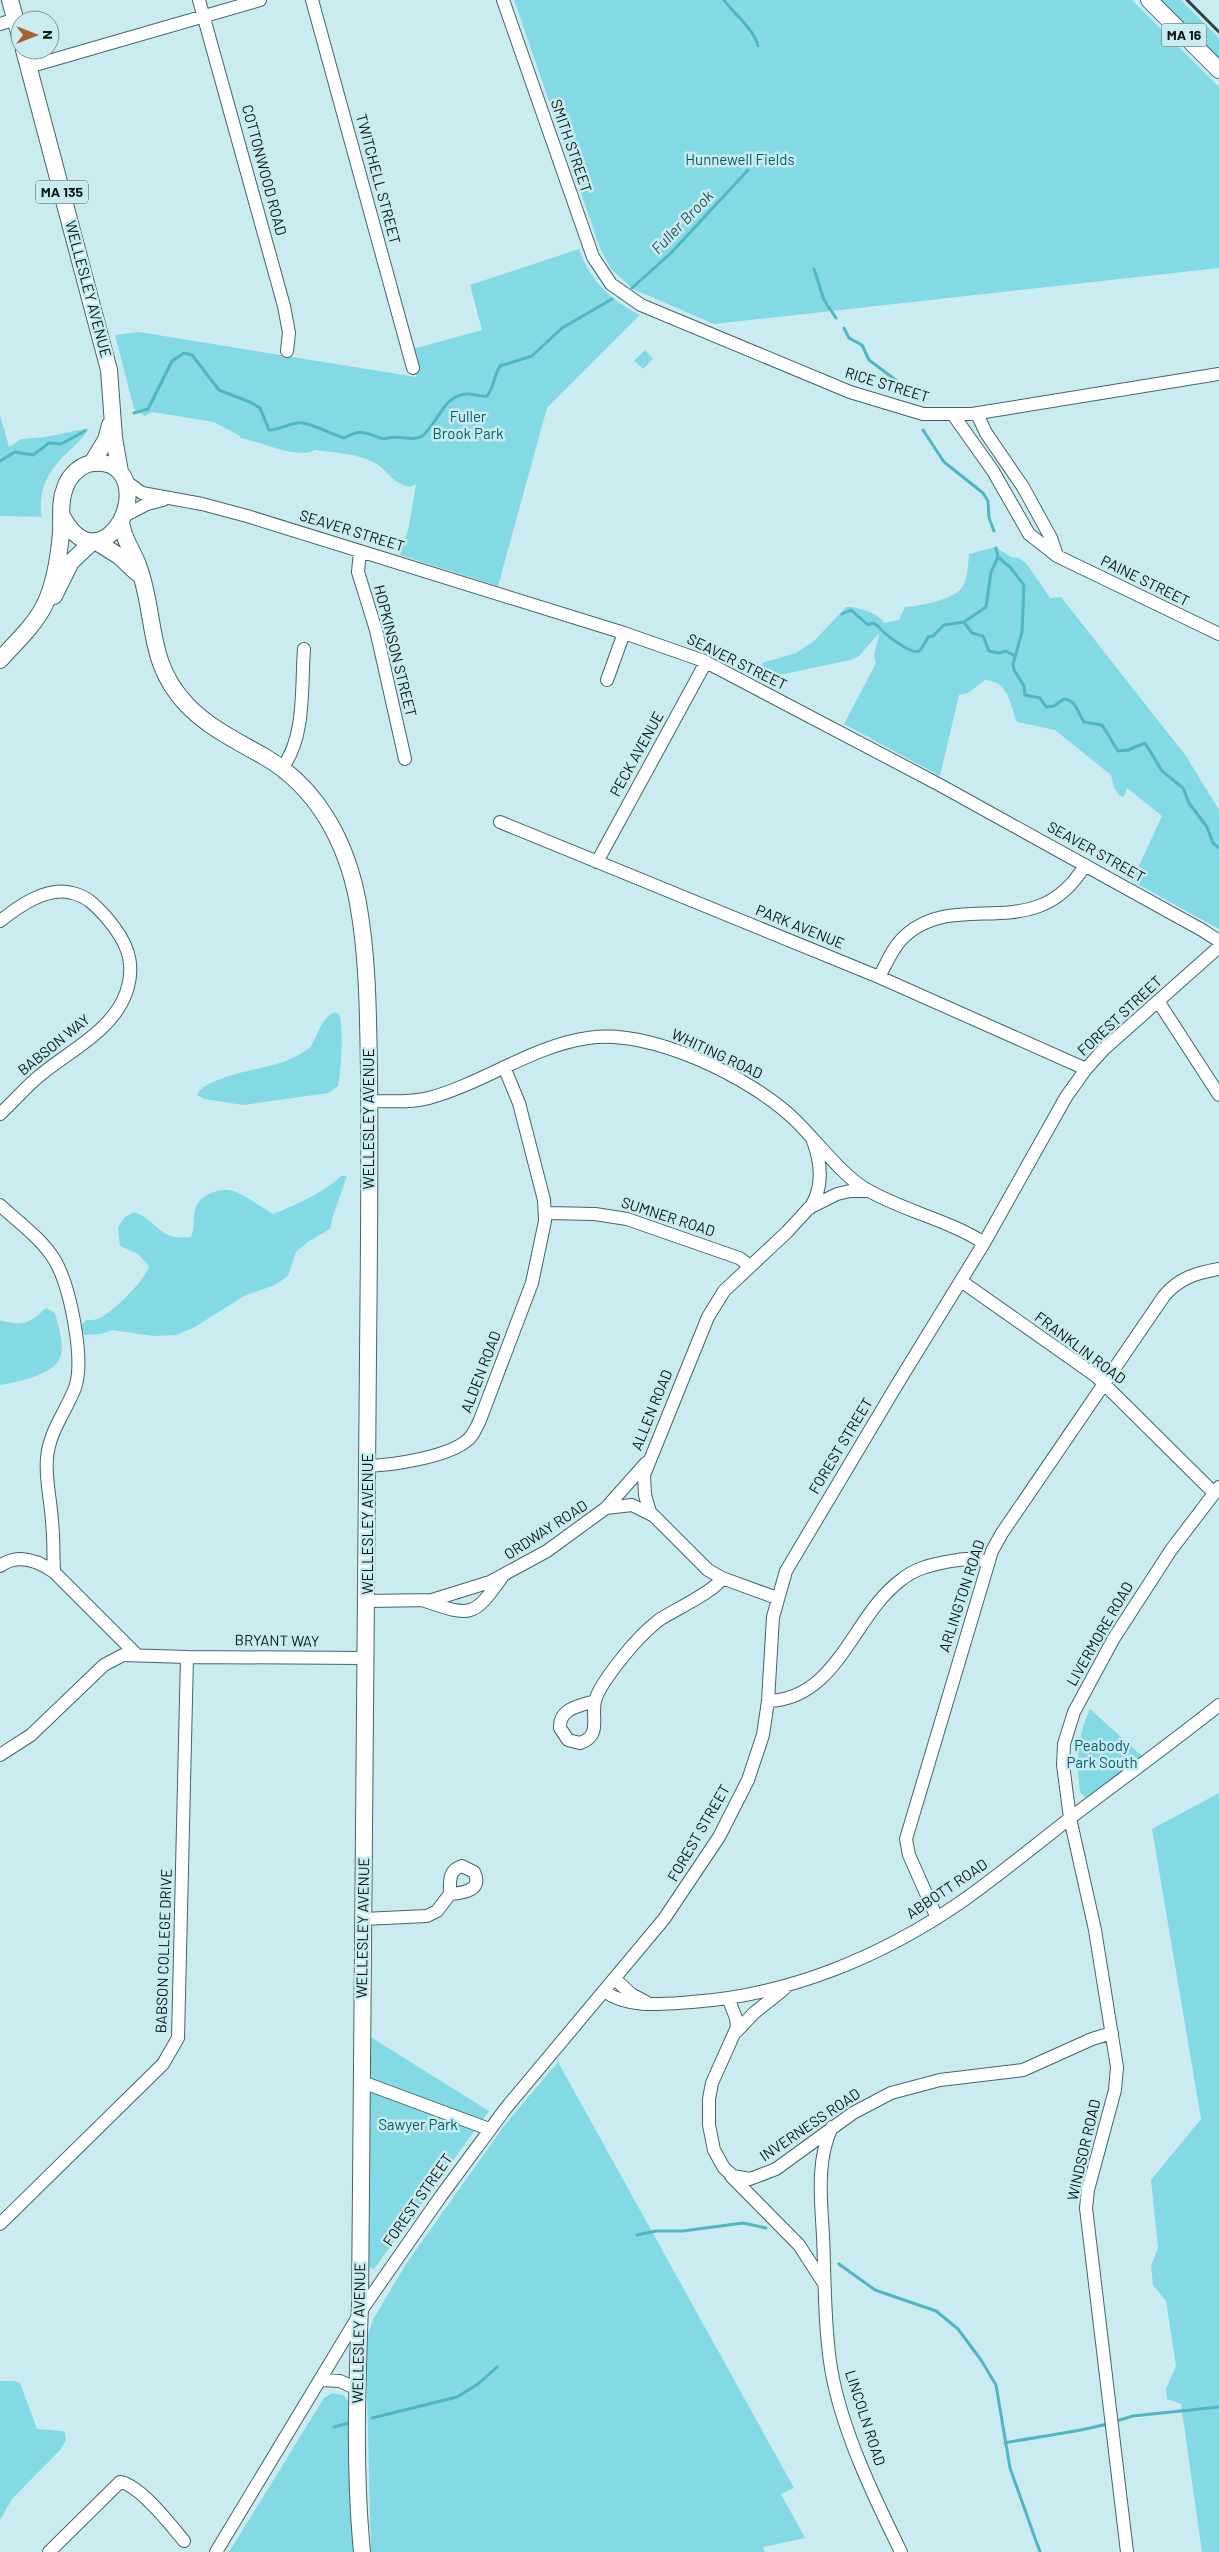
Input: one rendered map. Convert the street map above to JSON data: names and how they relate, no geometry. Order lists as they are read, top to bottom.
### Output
{
  "streets": {
    "main road": ["MA 16", "MA 135", "WELLESLEY AVENUE"],
    "street": [
      "SMITH STREET",
      "COTTONWOOD ROAD",
      "TWITCHELL STREET",
      "RICE STREET",
      "SEAVER STREET",
      "PAINE STREET",
      "HOPKINSON STREET",
      "PECK AVENUE",
      "PARK AVENUE",
      "FOREST STREET",
      "BABSON WAY",
      "WHITING ROAD",
      "SUMNER ROAD",
      "FRANKLIN ROAD",
      "ALDEN ROAD",
      "ALLEN ROAD",
      "ORDWAY ROAD",
      "ARLINGTON ROAD",
      "LIVERMORE ROAD",
      "BRYANT WAY",
      "ABBOTT ROAD",
      "BABSON COLLEGE DRIVE",
      "INVERNESS ROAD",
      "WINDSOR ROAD",
      "LINCOLN ROAD"
    ]
  },
  "crossings": [
    ["SMITH STREET", "RICE STREET"],
    ["MA 135", "WELLESLEY AVENUE"],
    ["MA 135", "SEAVER STREET"],
    ["WELLESLEY AVENUE", "SEAVER STREET"],
    ["WELLESLEY AVENUE", "FOREST STREET"],
    ["WELLESLEY AVENUE", "WHITING ROAD"],
    ["WELLESLEY AVENUE", "ALDEN ROAD"],
    ["WELLESLEY AVENUE", "ORDWAY ROAD"],
    ["WELLESLEY AVENUE", "BRYANT WAY"],
    ["RICE STREET", "PAINE STREET"],
    ["SEAVER STREET", "HOPKINSON STREET"],
    ["SEAVER STREET", "PECK AVENUE"],
    ["PECK AVENUE", "PARK AVENUE"],
    ["PARK AVENUE", "FOREST STREET"],
    ["FOREST STREET", "WHITING ROAD"],
    ["FOREST STREET", "FRANKLIN ROAD"],
    ["FOREST STREET", "ALLEN ROAD"],
    ["FOREST STREET", "ABBOTT ROAD"],
    ["WHITING ROAD", "ALLEN ROAD"],
    ["SUMNER ROAD", "ALDEN ROAD"],
    ["SUMNER ROAD", "ALLEN ROAD"],
    ["FRANKLIN ROAD", "ARLINGTON ROAD"],
    ["FRANKLIN ROAD", "LIVERMORE ROAD"],
    ["ALLEN ROAD", "ORDWAY ROAD"],
    ["ARLINGTON ROAD", "ABBOTT ROAD"],
    ["LIVERMORE ROAD", "ABBOTT ROAD"],
    ["LIVERMORE ROAD", "WINDSOR ROAD"],
    ["BRYANT WAY", "BABSON COLLEGE DRIVE"],
    ["ABBOTT ROAD", "WINDSOR ROAD"],
    ["INVERNESS ROAD", "WINDSOR ROAD"],
    ["INVERNESS ROAD", "LINCOLN ROAD"]
  ],
  "water": ["Fuller Brook"],
  "parks": [
    "Hunnewell Fields",
    "Fuller Brook Park",
    "Peabody Park South",
    "Sawyer Park"
  ],
  "north": "right"
}
